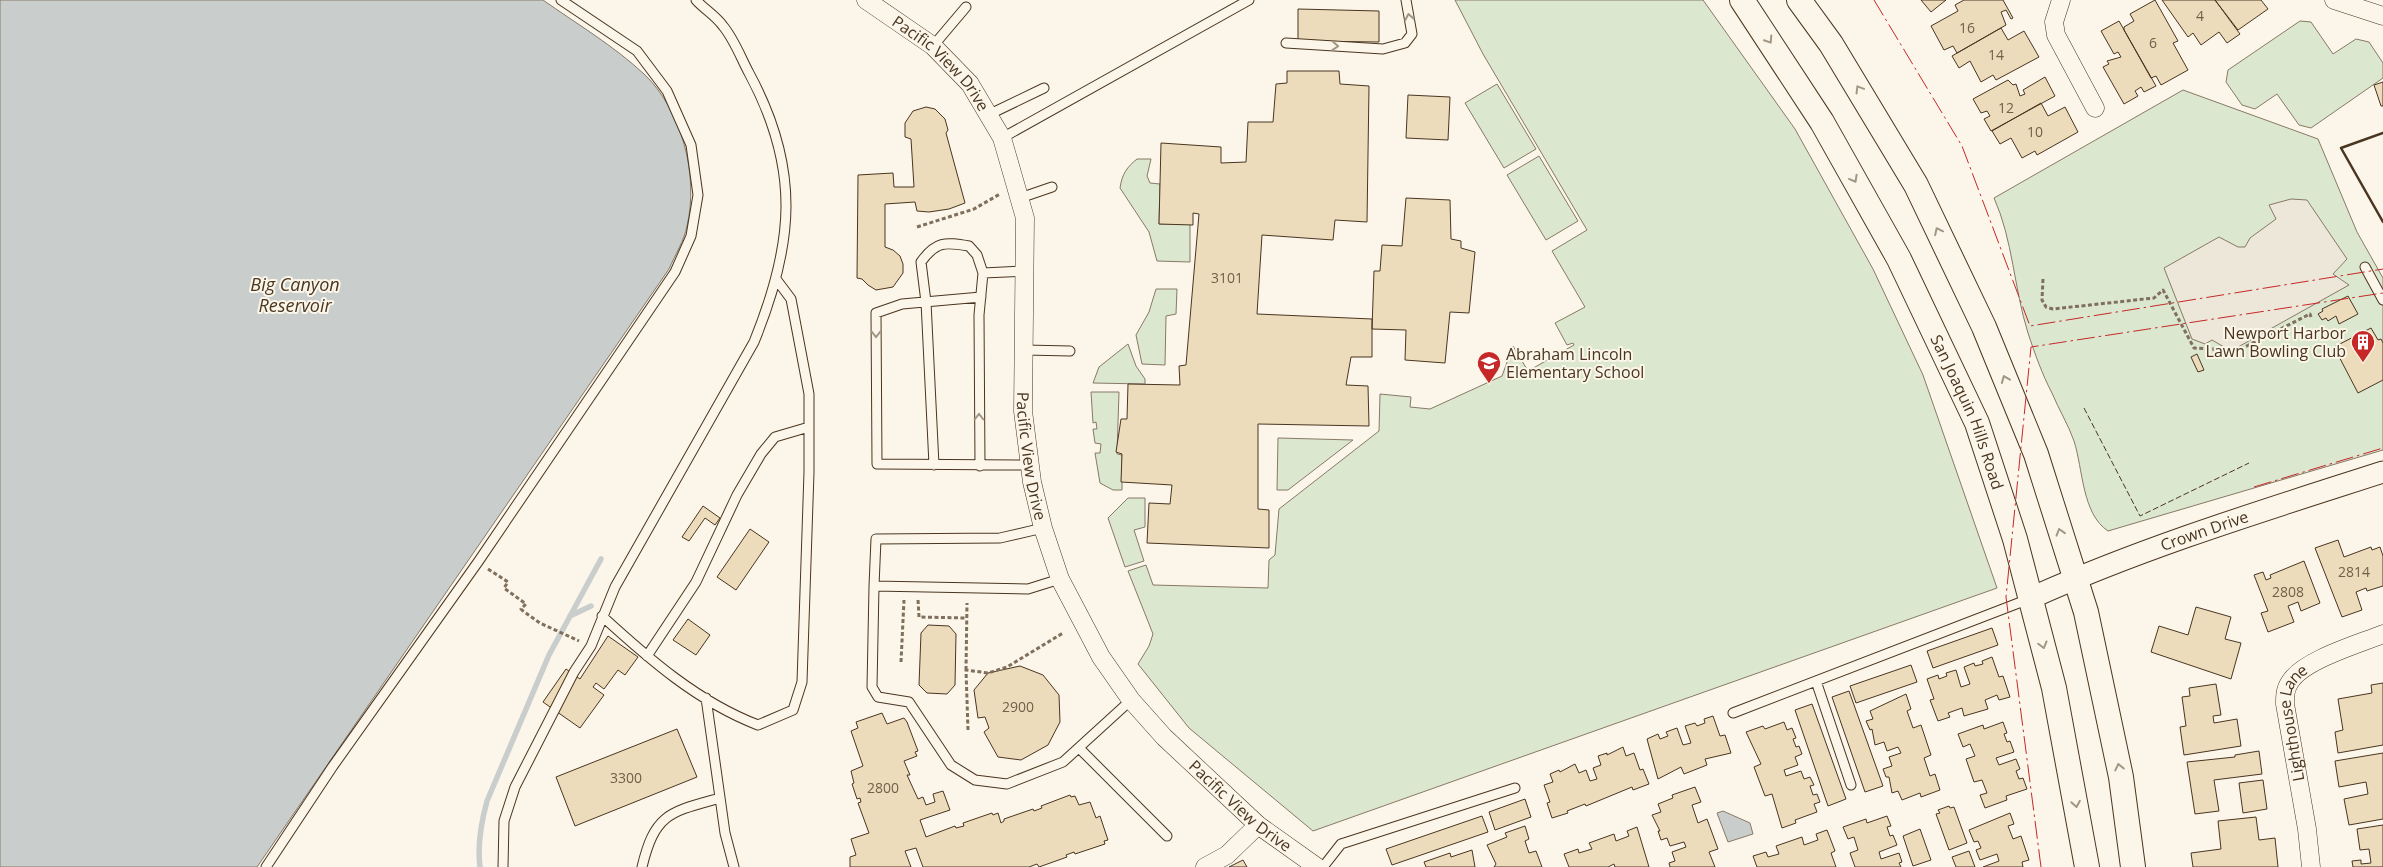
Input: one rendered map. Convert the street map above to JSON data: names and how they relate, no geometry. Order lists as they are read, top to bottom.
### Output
{
  "streets": {
    "main road": ["San Joaquin Hills Road"],
    "street": ["Pacific View Drive", "Crown Drive", "Lighthouse Lane"]
  },
  "crossings": [
    ["San Joaquin Hills Road", "Crown Drive"]
  ],
  "water": ["Big Canyon Reservoir"],
  "places": {
    "building": ["Newport Harbor Lawn Bowling Club"],
    "school or university": ["Abraham Lincoln Elementary School"]
  },
  "house_numbers": [
    "4",
    "16",
    "6",
    "14",
    "12",
    "10",
    "3101",
    "2814",
    "2808",
    "2900",
    "3300",
    "2800"
  ]
}
